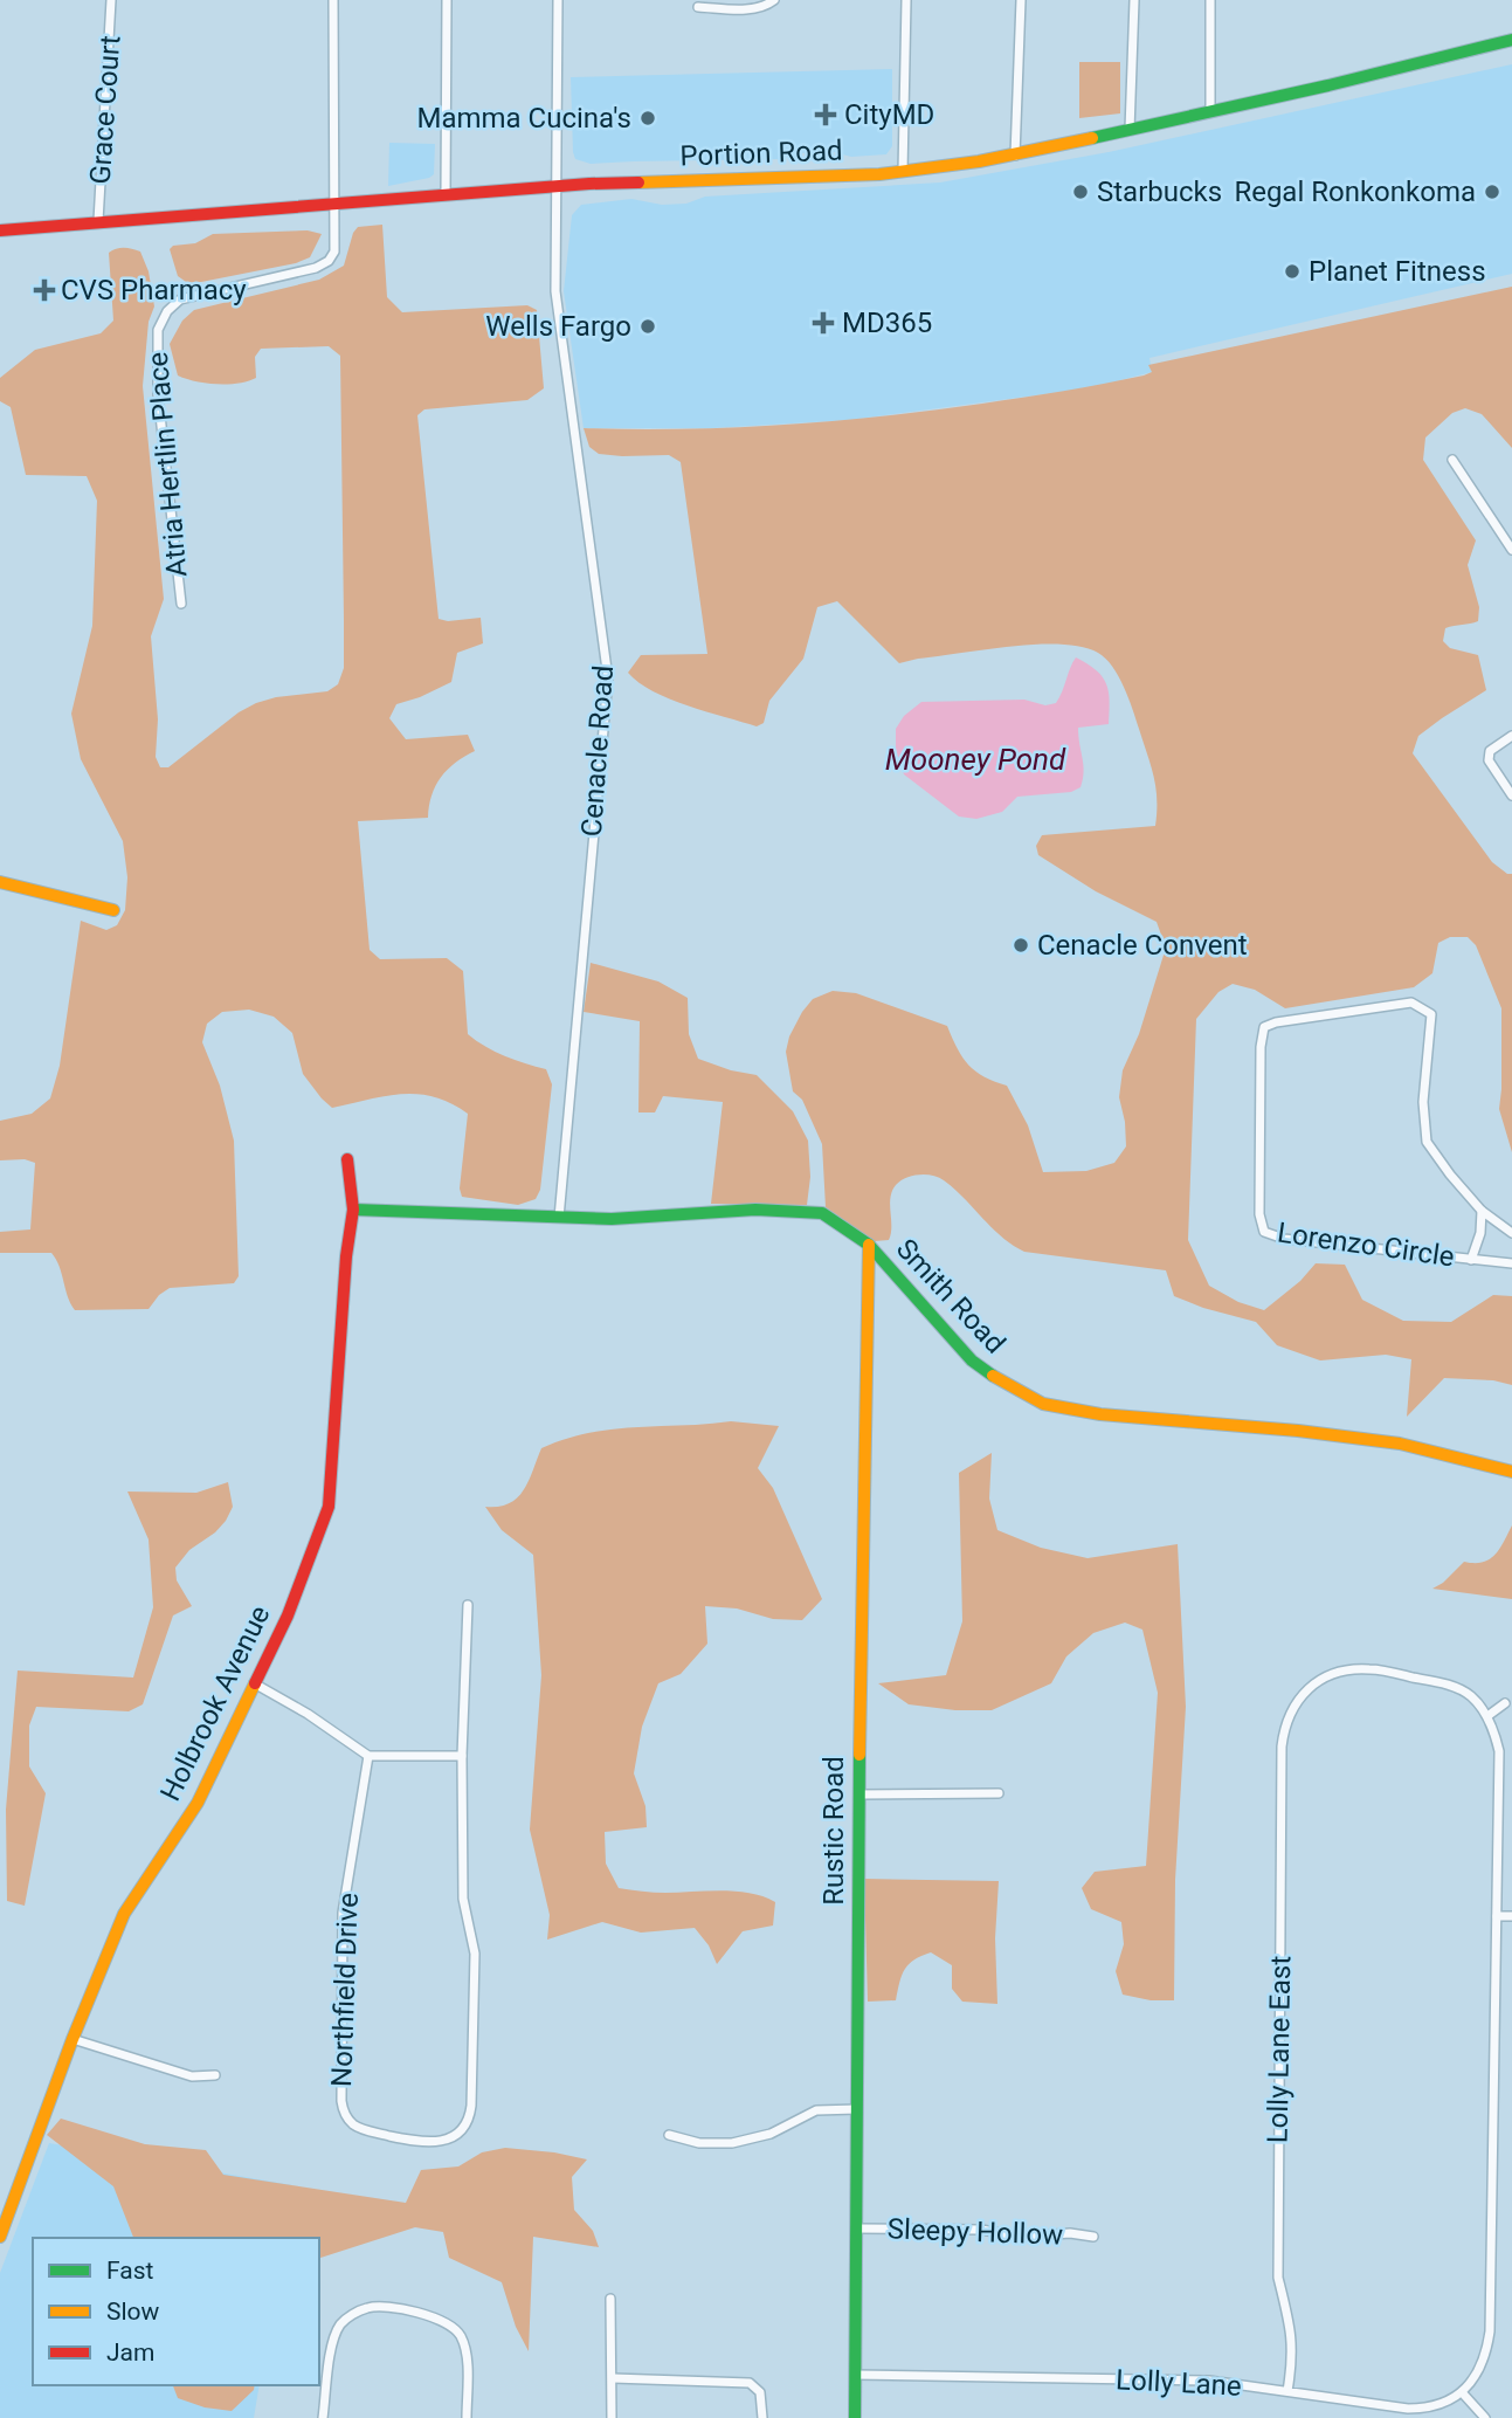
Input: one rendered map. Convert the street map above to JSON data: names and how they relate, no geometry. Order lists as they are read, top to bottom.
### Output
{
  "streets": {
    "street": [
      "Grace Court",
      "Portion Road",
      "Atria Hertlin Place",
      "Cenacle Road",
      "Lorenzo Circle",
      "Smith Road",
      "Holbrook Avenue",
      "Rustic Road",
      "Northfield Drive",
      "Lolly Lane East",
      "Sleepy Hollow",
      "Lolly Lane"
    ]
  },
  "crossings": [
    ["Grace Court", "Portion Road"],
    ["Portion Road", "Atria Hertlin Place"],
    ["Portion Road", "Cenacle Road"],
    ["Cenacle Road", "Smith Road"],
    ["Smith Road", "Holbrook Avenue"],
    ["Smith Road", "Rustic Road"],
    ["Rustic Road", "Sleepy Hollow"],
    ["Rustic Road", "Lolly Lane"],
    ["Lolly Lane East", "Lolly Lane"]
  ],
  "water": ["Mooney Pond"],
  "places": {
    "health": ["CityMD", "CVS Pharmacy", "MD365"],
    "other": [
      "Mamma Cucina's",
      "Starbucks",
      "Regal Ronkonkoma",
      "Planet Fitness",
      "Wells Fargo",
      "Cenacle Convent"
    ]
  },
  "legend": ["Fast", "Slow", "Jam"]
}
